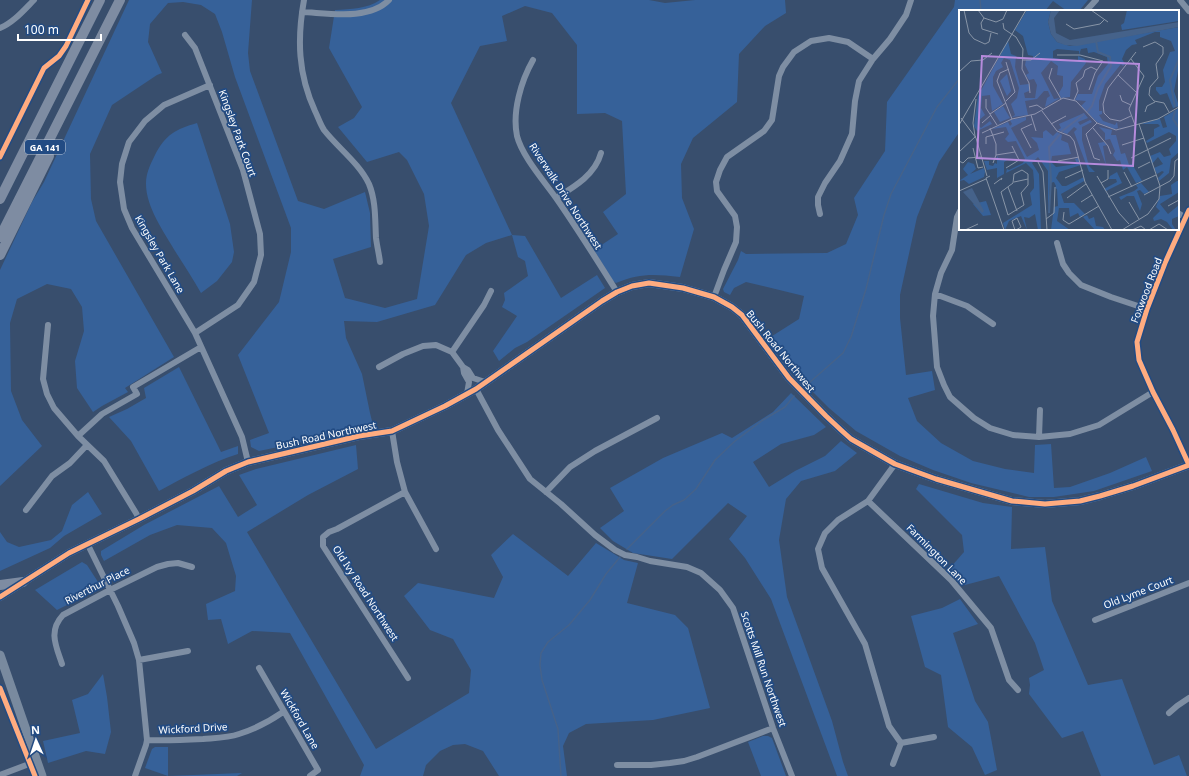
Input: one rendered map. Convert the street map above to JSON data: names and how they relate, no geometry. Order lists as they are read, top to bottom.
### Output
{
  "streets": {
    "highway": ["GA 141"],
    "street": [
      "Kingsley Park Court",
      "Riverwalk Drive Northwest",
      "Kingsley Park Lane",
      "Foxwood Road",
      "Bush Road Northwest",
      "Farmington Lane",
      "Riverthur Place",
      "Old Lyme Court",
      "Old Ivy Road Northwest",
      "Scotts Mill Run Northwest",
      "Wickford Lane",
      "Wickford Drive"
    ]
  },
  "crossings": [
    ["Kingsley Park Court", "Kingsley Park Lane"],
    ["Riverwalk Drive Northwest", "Bush Road Northwest"],
    ["Kingsley Park Lane", "Bush Road Northwest"],
    ["Foxwood Road", "Bush Road Northwest"],
    ["Bush Road Northwest", "Scotts Mill Run Northwest"],
    ["Wickford Lane", "Wickford Drive"]
  ],
  "scale_bar": "100 m",
  "north": "top"
}
